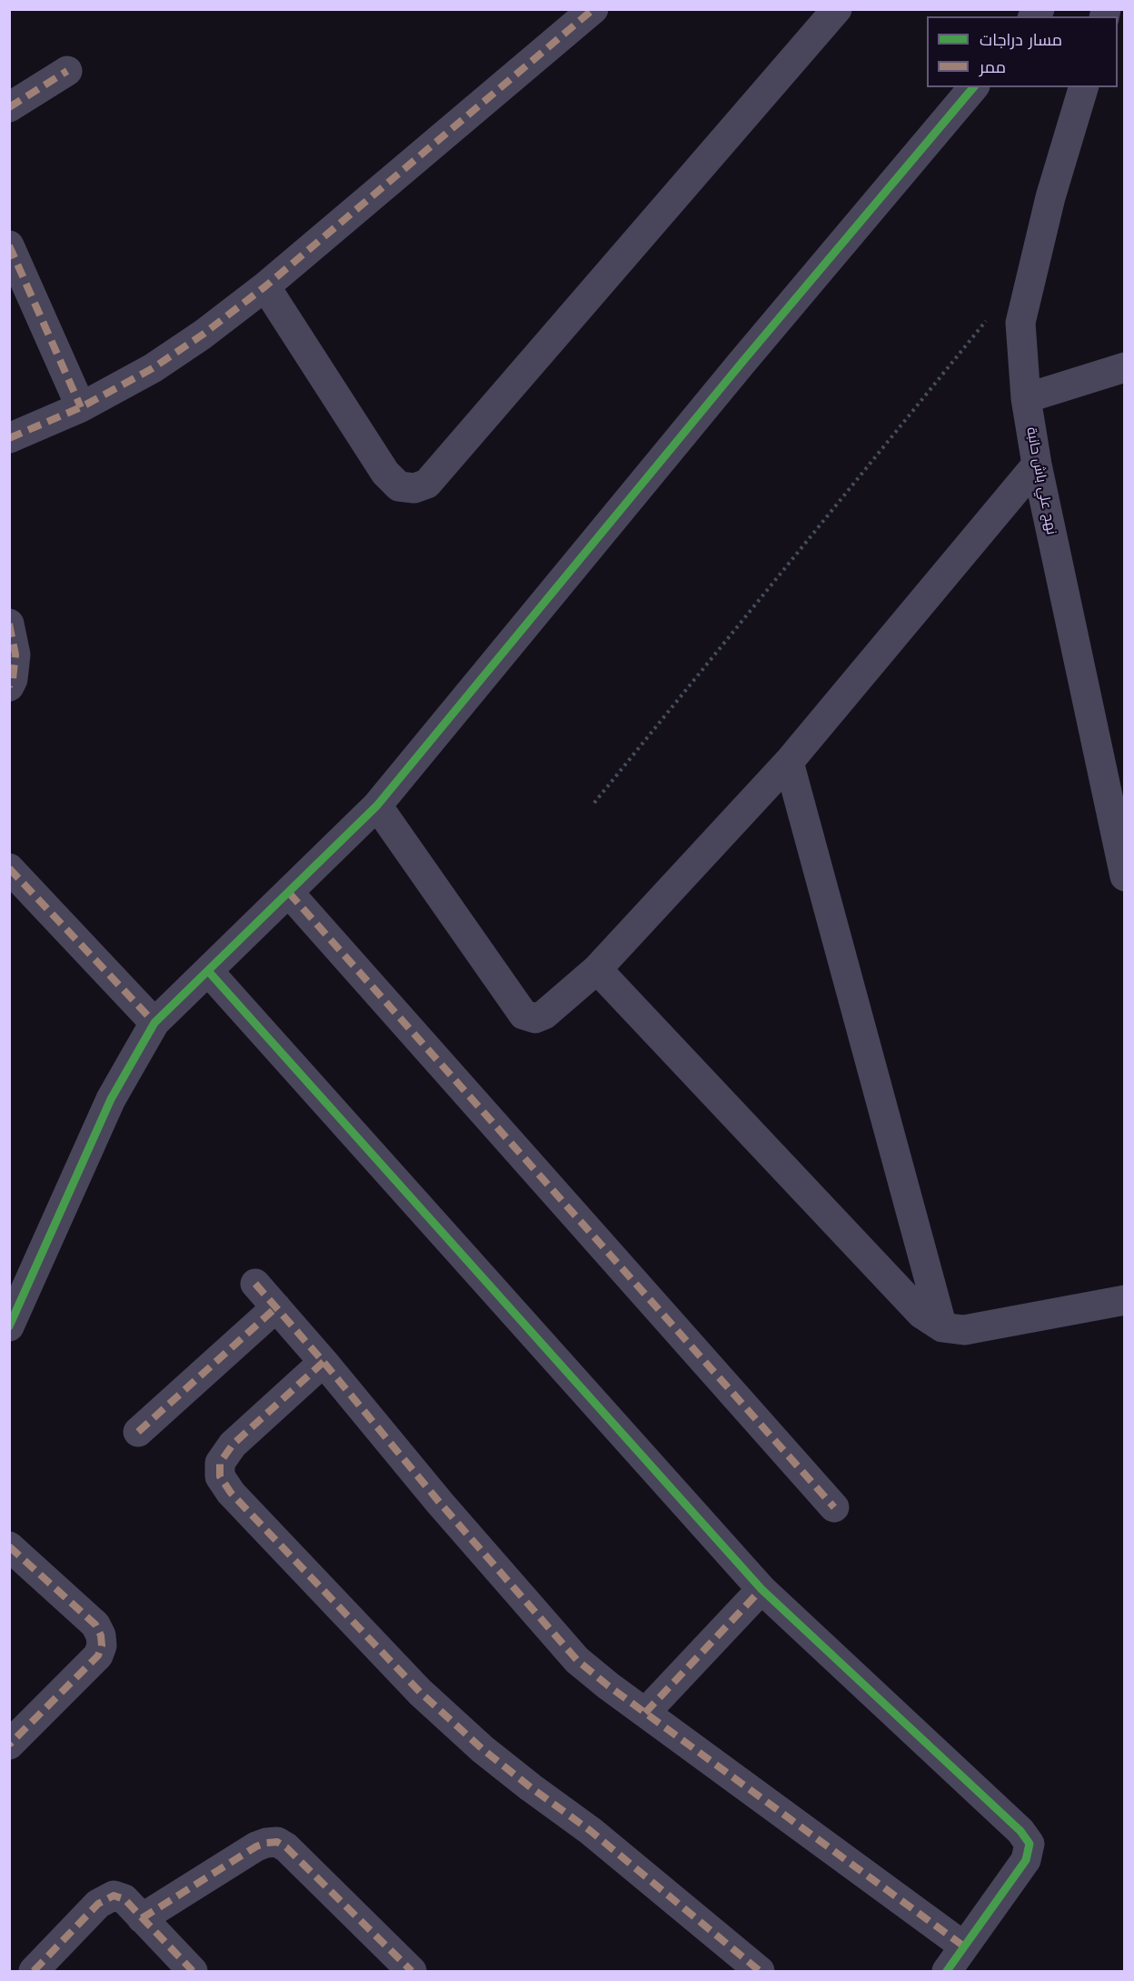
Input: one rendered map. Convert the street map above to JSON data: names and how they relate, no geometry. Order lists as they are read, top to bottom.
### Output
{
  "streets": {
    "street": ["نهج علي باش حانبة"]
  },
  "legend": ["مسار دراجات", "ممر"]
}
